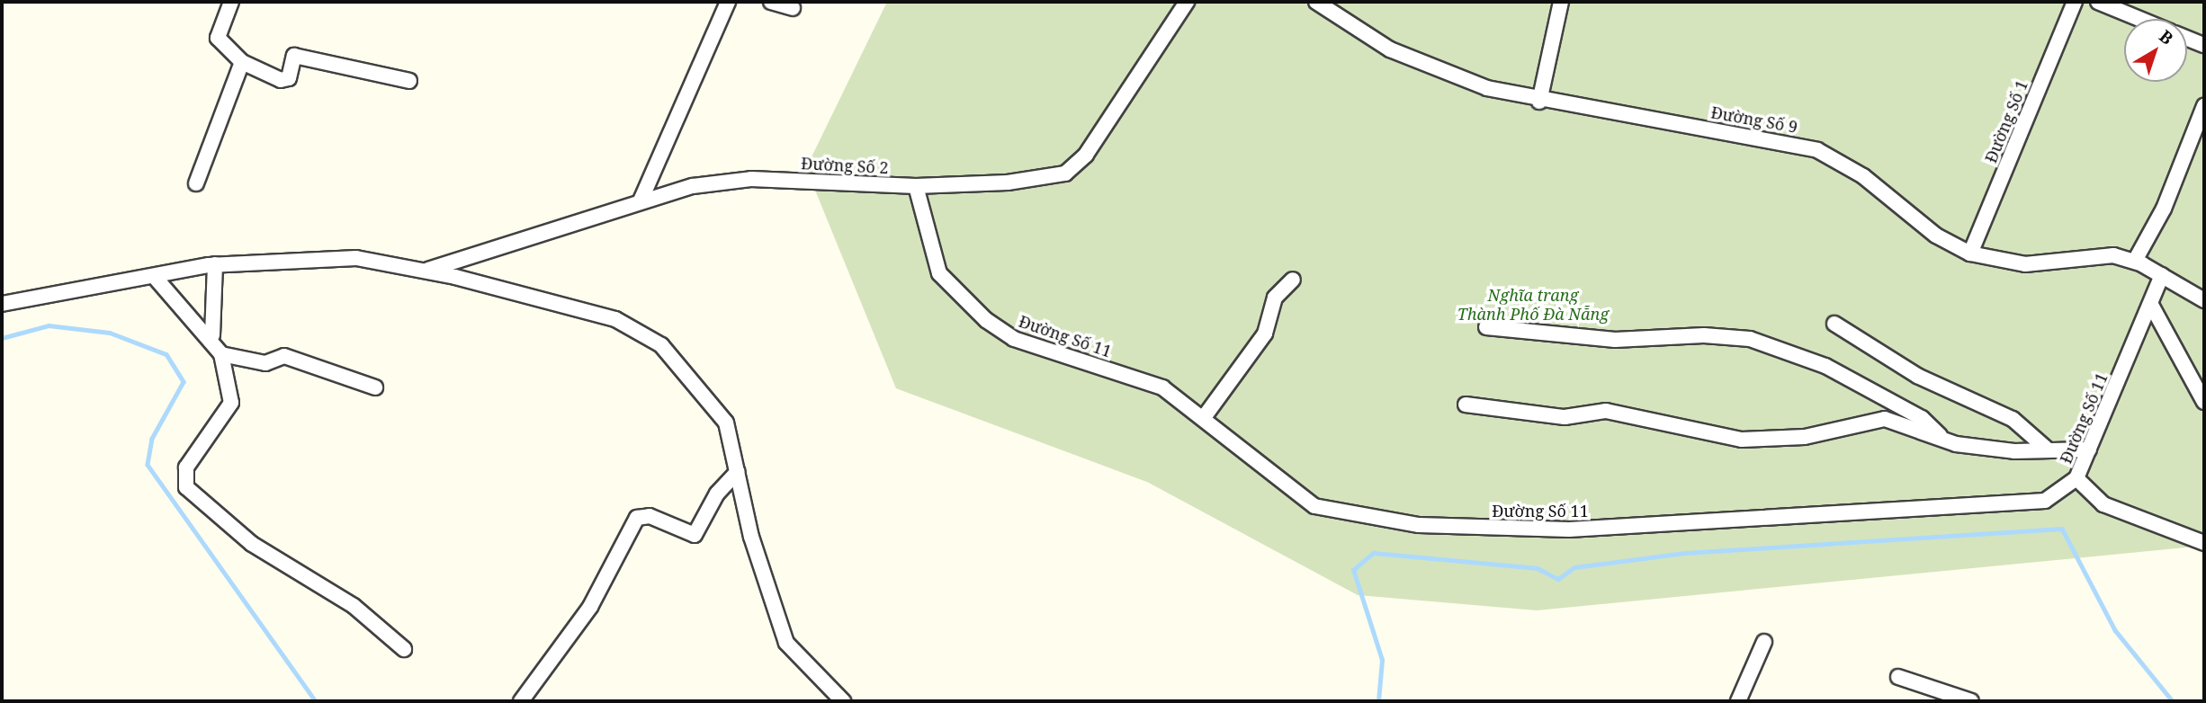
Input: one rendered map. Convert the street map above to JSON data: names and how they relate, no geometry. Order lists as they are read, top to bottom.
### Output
{
  "streets": {
    "street": [
      "Đường Số 9",
      "Đường Số 1",
      "Đường Số 2",
      "Đường Số 11"
    ]
  },
  "crossings": [
    ["Đường Số 9", "Đường Số 1"],
    ["Đường Số 9", "Đường Số 11"],
    ["Đường Số 2", "Đường Số 11"]
  ],
  "parks": ["Nghĩa trang Thành Phố Đà Nẵng"],
  "north": "top right"
}
